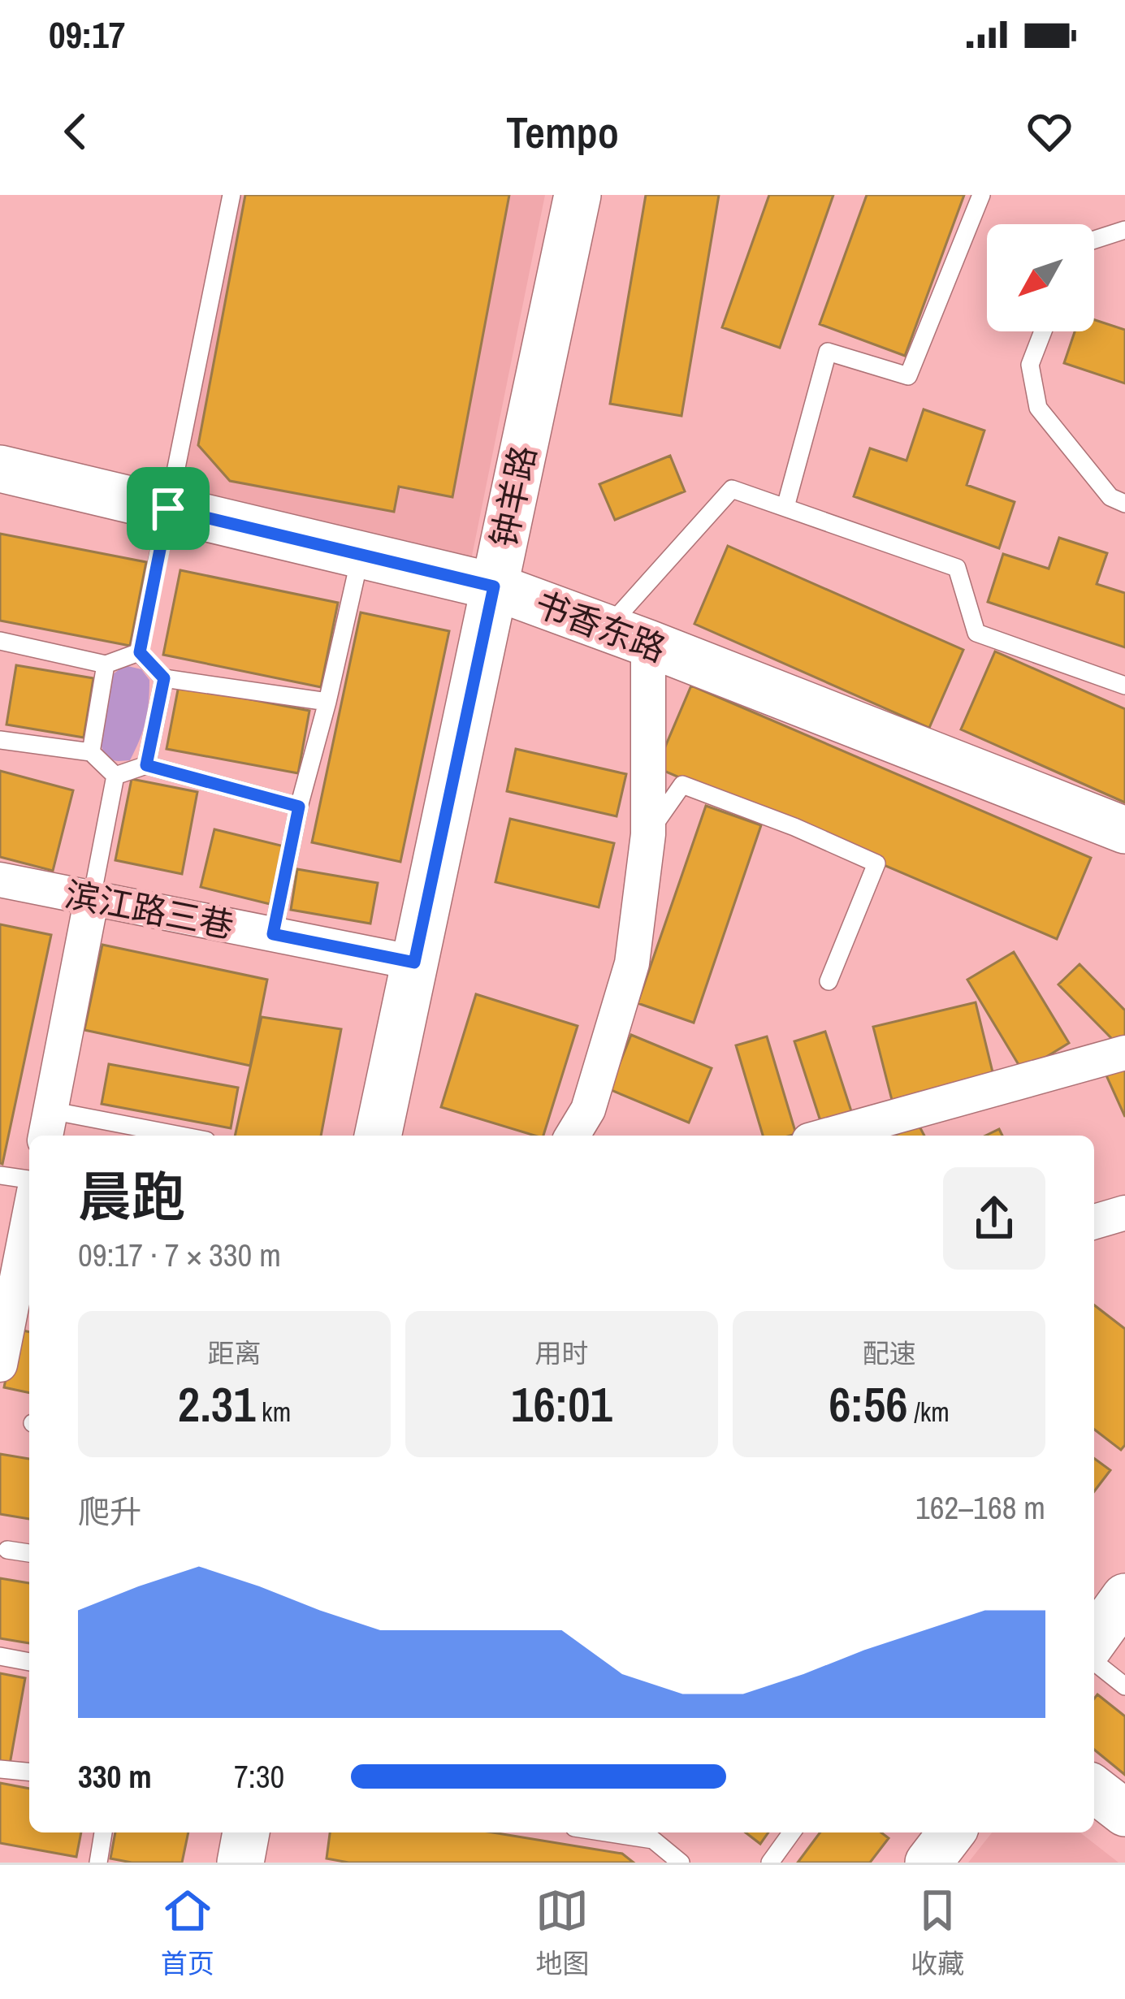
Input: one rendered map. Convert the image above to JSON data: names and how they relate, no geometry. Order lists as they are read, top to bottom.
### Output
{
  "streets": {
    "street": ["钟羊路", "书香东路", "滨江路三巷"]
  },
  "crossings": [
    ["钟羊路", "书香东路"],
    ["钟羊路", "滨江路三巷"]
  ],
  "north": "bottom left",
  "page": {
    "status": "09:17",
    "header": "Tempo",
    "heading": ["晨跑", "09:17 · 7 × 330 m"],
    "stats": [
      ["距离", "2.31 km"],
      ["用时", "16:01"],
      ["配速", "6:56 /km"]
    ],
    "chart": ["爬升", "162–168 m"],
    "list": [
      {
        "name": "330 m",
        "note": "7:30"
      }
    ],
    "tabs": ["首页", "地图", "收藏"]
  }
}
